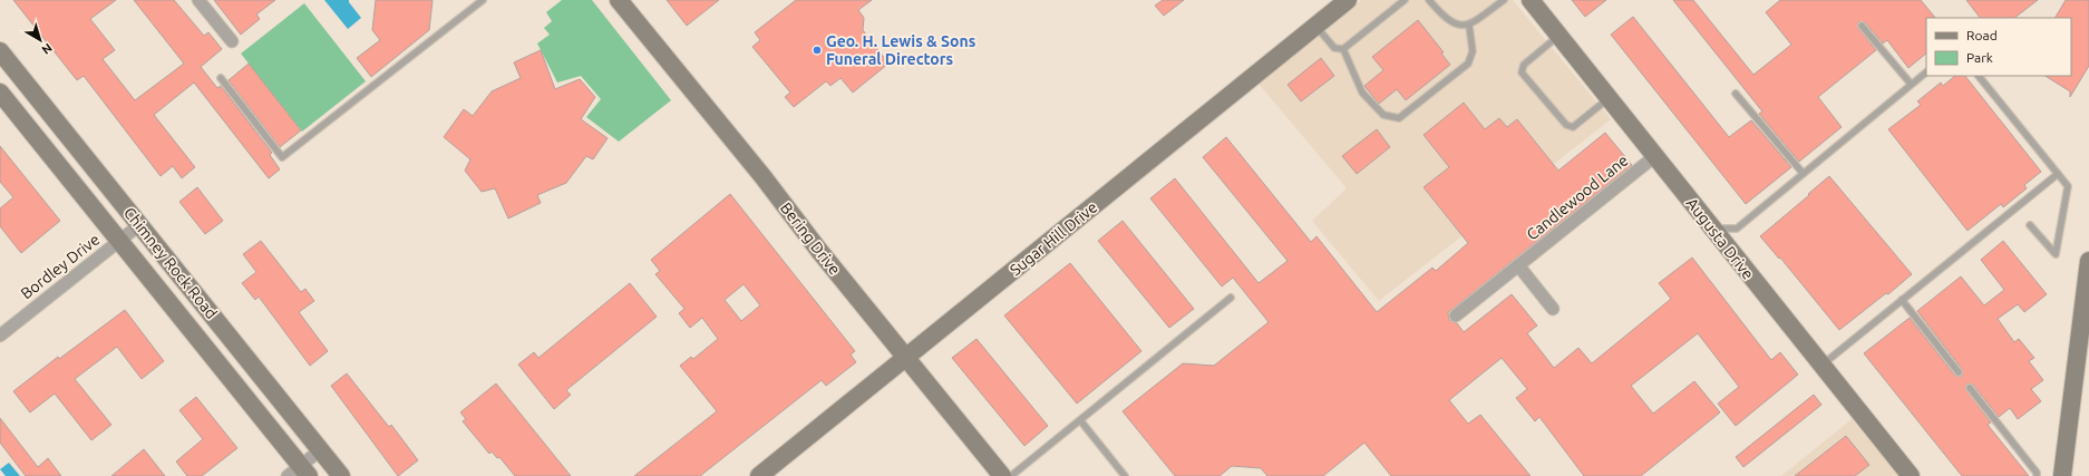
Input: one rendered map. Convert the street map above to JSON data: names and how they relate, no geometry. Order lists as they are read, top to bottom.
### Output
{
  "streets": {
    "street": [
      "Candlewood Lane",
      "Bering Drive",
      "Sugar Hill Drive",
      "Augusta Drive",
      "Chimney Rock Road",
      "Bordley Drive"
    ]
  },
  "crossings": [
    ["Candlewood Lane", "Augusta Drive"],
    ["Bering Drive", "Sugar Hill Drive"],
    ["Chimney Rock Road", "Bordley Drive"]
  ],
  "places": ["Geo. H. Lewis & Sons Funeral Directors"],
  "legend": ["Road", "Park"],
  "north": "bottom right"
}
